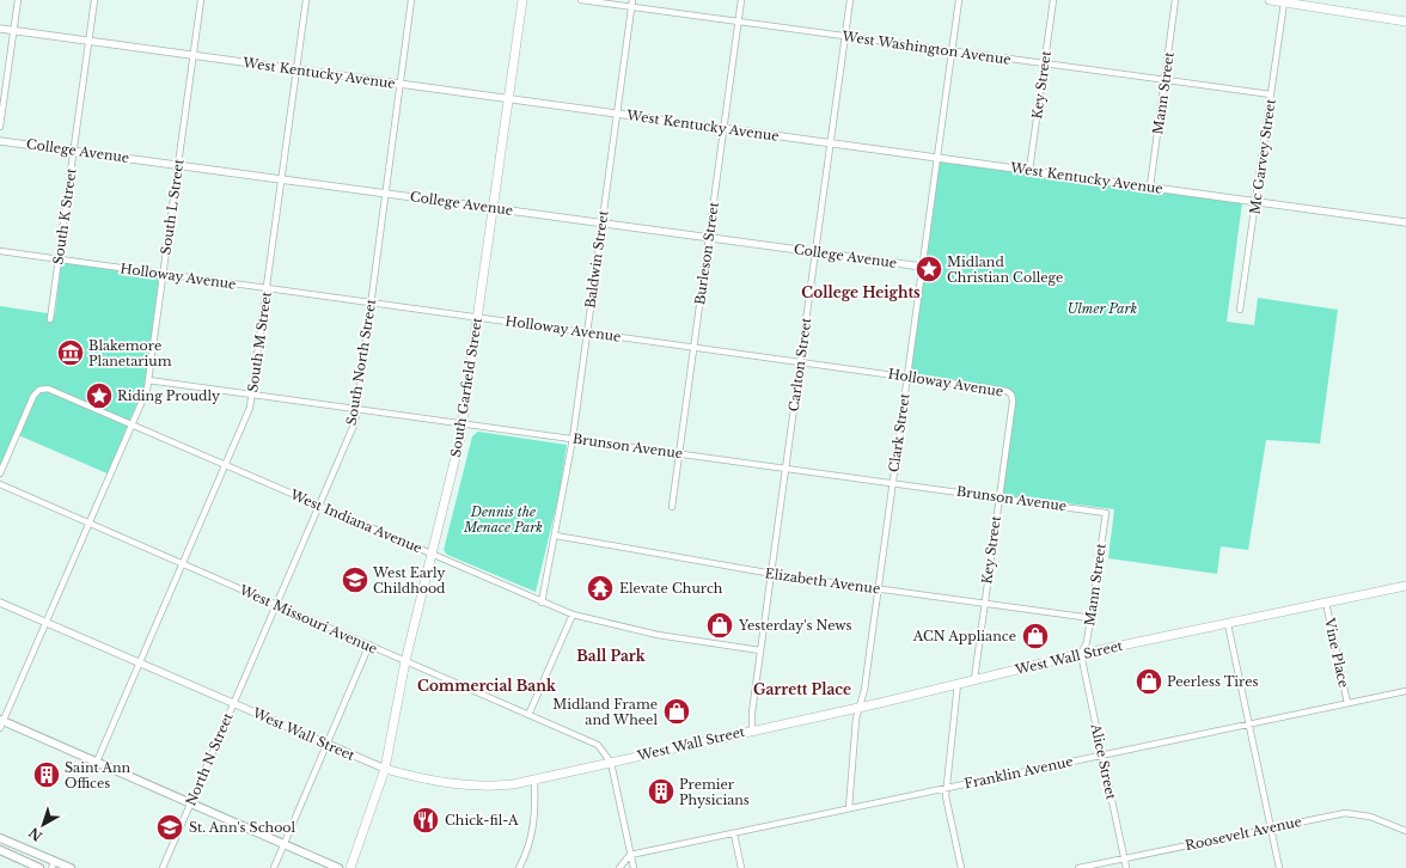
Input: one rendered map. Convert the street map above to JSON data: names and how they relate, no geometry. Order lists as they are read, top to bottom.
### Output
{
  "streets": {
    "main road": ["South Garfield Street", "West Wall Street"],
    "street": [
      "West Washington Avenue",
      "West Kentucky Avenue",
      "Key Street",
      "Mann Street",
      "College Avenue",
      "Mc Garvey Street",
      "South L Street",
      "South K Street",
      "Burleson Street",
      "Baldwin Street",
      "Holloway Avenue",
      "South M Street",
      "South North Street",
      "Carlton Street",
      "Clark Street",
      "Brunson Avenue",
      "West Indiana Avenue",
      "Elizabeth Avenue",
      "West Missouri Avenue",
      "Vine Place",
      "North N Street",
      "Alice Street",
      "Franklin Avenue",
      "Roosevelt Avenue"
    ]
  },
  "crossings": [
    ["West Washington Avenue", "Key Street"],
    ["West Washington Avenue", "Mann Street"],
    ["West Washington Avenue", "Mc Garvey Street"],
    ["West Washington Avenue", "Burleson Street"],
    ["West Washington Avenue", "Baldwin Street"],
    ["West Washington Avenue", "Carlton Street"],
    ["West Washington Avenue", "Clark Street"],
    ["West Kentucky Avenue", "Key Street"],
    ["West Kentucky Avenue", "Mann Street"],
    ["West Kentucky Avenue", "Mc Garvey Street"],
    ["West Kentucky Avenue", "South L Street"],
    ["West Kentucky Avenue", "South K Street"],
    ["West Kentucky Avenue", "Burleson Street"],
    ["West Kentucky Avenue", "Baldwin Street"],
    ["West Kentucky Avenue", "South M Street"],
    ["West Kentucky Avenue", "South North Street"],
    ["West Kentucky Avenue", "Carlton Street"],
    ["West Kentucky Avenue", "South Garfield Street"],
    ["West Kentucky Avenue", "Clark Street"],
    ["Key Street", "Holloway Avenue"],
    ["Key Street", "Brunson Avenue"],
    ["Key Street", "Elizabeth Avenue"],
    ["Key Street", "West Wall Street"],
    ["Mann Street", "Brunson Avenue"],
    ["Mann Street", "Elizabeth Avenue"],
    ["Mann Street", "West Wall Street"],
    ["Mann Street", "Alice Street"],
    ["College Avenue", "South L Street"],
    ["College Avenue", "South K Street"],
    ["College Avenue", "Burleson Street"],
    ["College Avenue", "Baldwin Street"],
    ["College Avenue", "South M Street"],
    ["College Avenue", "South North Street"],
    ["College Avenue", "Carlton Street"],
    ["College Avenue", "South Garfield Street"],
    ["College Avenue", "Clark Street"],
    ["South L Street", "Holloway Avenue"],
    ["South L Street", "Brunson Avenue"],
    ["South L Street", "West Indiana Avenue"],
    ["South L Street", "West Missouri Avenue"],
    ["South L Street", "West Wall Street"],
    ["South K Street", "Holloway Avenue"],
    ["Burleson Street", "Holloway Avenue"],
    ["Burleson Street", "Brunson Avenue"],
    ["Baldwin Street", "Holloway Avenue"],
    ["Baldwin Street", "Brunson Avenue"],
    ["Baldwin Street", "West Indiana Avenue"],
    ["Baldwin Street", "Elizabeth Avenue"],
    ["Holloway Avenue", "South M Street"],
    ["Holloway Avenue", "South North Street"],
    ["Holloway Avenue", "Carlton Street"],
    ["Holloway Avenue", "South Garfield Street"],
    ["Holloway Avenue", "Clark Street"],
    ["South M Street", "Brunson Avenue"],
    ["South M Street", "West Indiana Avenue"],
    ["South M Street", "West Missouri Avenue"],
    ["South M Street", "West Wall Street"],
    ["South North Street", "Brunson Avenue"],
    ["South North Street", "West Indiana Avenue"],
    ["South North Street", "West Missouri Avenue"],
    ["South North Street", "West Wall Street"],
    ["South North Street", "North N Street"],
    ["Carlton Street", "Brunson Avenue"],
    ["Carlton Street", "West Indiana Avenue"],
    ["Carlton Street", "Elizabeth Avenue"],
    ["Carlton Street", "West Wall Street"],
    ["South Garfield Street", "Brunson Avenue"],
    ["South Garfield Street", "West Indiana Avenue"],
    ["South Garfield Street", "West Missouri Avenue"],
    ["South Garfield Street", "West Wall Street"],
    ["Clark Street", "Brunson Avenue"],
    ["Clark Street", "Elizabeth Avenue"],
    ["Clark Street", "West Wall Street"],
    ["Clark Street", "Franklin Avenue"],
    ["West Missouri Avenue", "West Wall Street"],
    ["Vine Place", "West Wall Street"],
    ["Vine Place", "Franklin Avenue"],
    ["West Wall Street", "North N Street"],
    ["West Wall Street", "Alice Street"],
    ["Alice Street", "Franklin Avenue"],
    ["Alice Street", "Roosevelt Avenue"]
  ],
  "districts": [
    "College Heights",
    "Ball Park",
    "Commercial Bank",
    "Garrett Place"
  ],
  "parks": ["Ulmer Park", "Dennis the Menace Park"],
  "places": {
    "place": ["Midland Christian College", "Riding Proudly"],
    "museum": ["Blakemore Planetarium"],
    "school or university": ["West Early Childhood", "St. Ann's School"],
    "temple": ["Elevate Church"],
    "shop": [
      "Yesterday's News",
      "ACN Appliance",
      "Peerless Tires",
      "Midland Frame and Wheel"
    ],
    "building": ["Saint Ann Offices", "Premier Physicians"],
    "restaurant": ["Chick-fil-A"]
  },
  "north": "bottom left"
}
